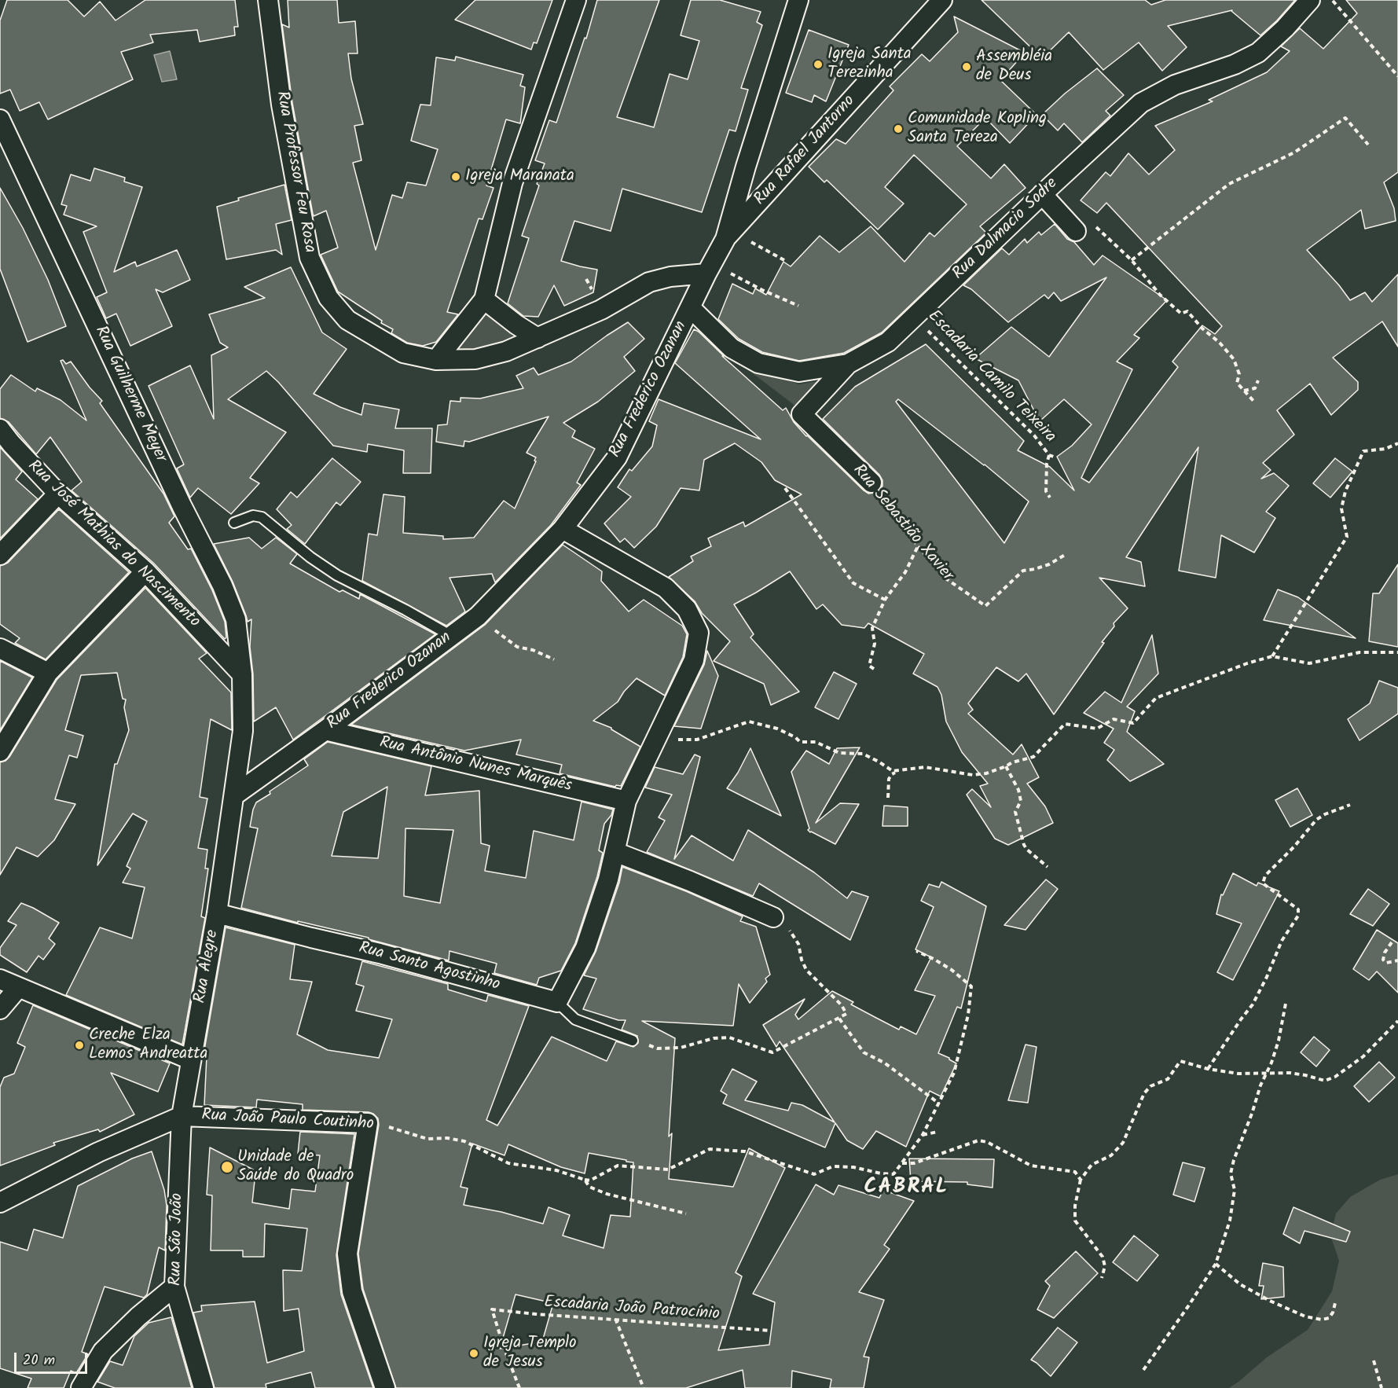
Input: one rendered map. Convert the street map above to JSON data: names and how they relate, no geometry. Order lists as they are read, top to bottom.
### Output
{
  "streets": {
    "street": [
      "Rua Rafael Jantorno",
      "Rua Professor Feu Rosa",
      "Rua Dalmacio Sodre",
      "Rua Frederico Ozanan",
      "Rua Guilherme Meyer",
      "Rua Sebastião Xavier",
      "Rua José Mathias do Nascimento",
      "Rua Antônio Nunes Marquês",
      "Rua Alegre",
      "Rua Santo Agostinho",
      "Rua João Paulo Coutinho",
      "Rua São João"
    ],
    "path": ["Escadaria Camilo Teixeira", "Escadaria João Patrocínio"]
  },
  "crossings": [
    ["Rua Rafael Jantorno", "Rua Frederico Ozanan"],
    ["Rua Professor Feu Rosa", "Rua Frederico Ozanan"],
    ["Rua Dalmacio Sodre", "Escadaria Camilo Teixeira"],
    ["Rua Dalmacio Sodre", "Rua Frederico Ozanan"],
    ["Rua Dalmacio Sodre", "Rua Sebastião Xavier"],
    ["Rua Frederico Ozanan", "Rua Antônio Nunes Marquês"],
    ["Rua Frederico Ozanan", "Rua Alegre"],
    ["Rua Guilherme Meyer", "Rua José Mathias do Nascimento"],
    ["Rua Alegre", "Rua Santo Agostinho"],
    ["Rua Alegre", "Rua João Paulo Coutinho"],
    ["Rua Alegre", "Rua São João"],
    ["Rua João Paulo Coutinho", "Rua São João"]
  ],
  "districts": ["CABRAL"],
  "places": [
    "Igreja Santa Terezinha",
    "Assembléia de Deus",
    "Comunidade Kopling Santa Tereza",
    "Igreja Maranata",
    "Creche Elza Lemos Andreatta",
    "Unidade de Saúde do Quadro",
    "Igreja Templo de Jesus"
  ],
  "scale_bar": "20 m"
}
